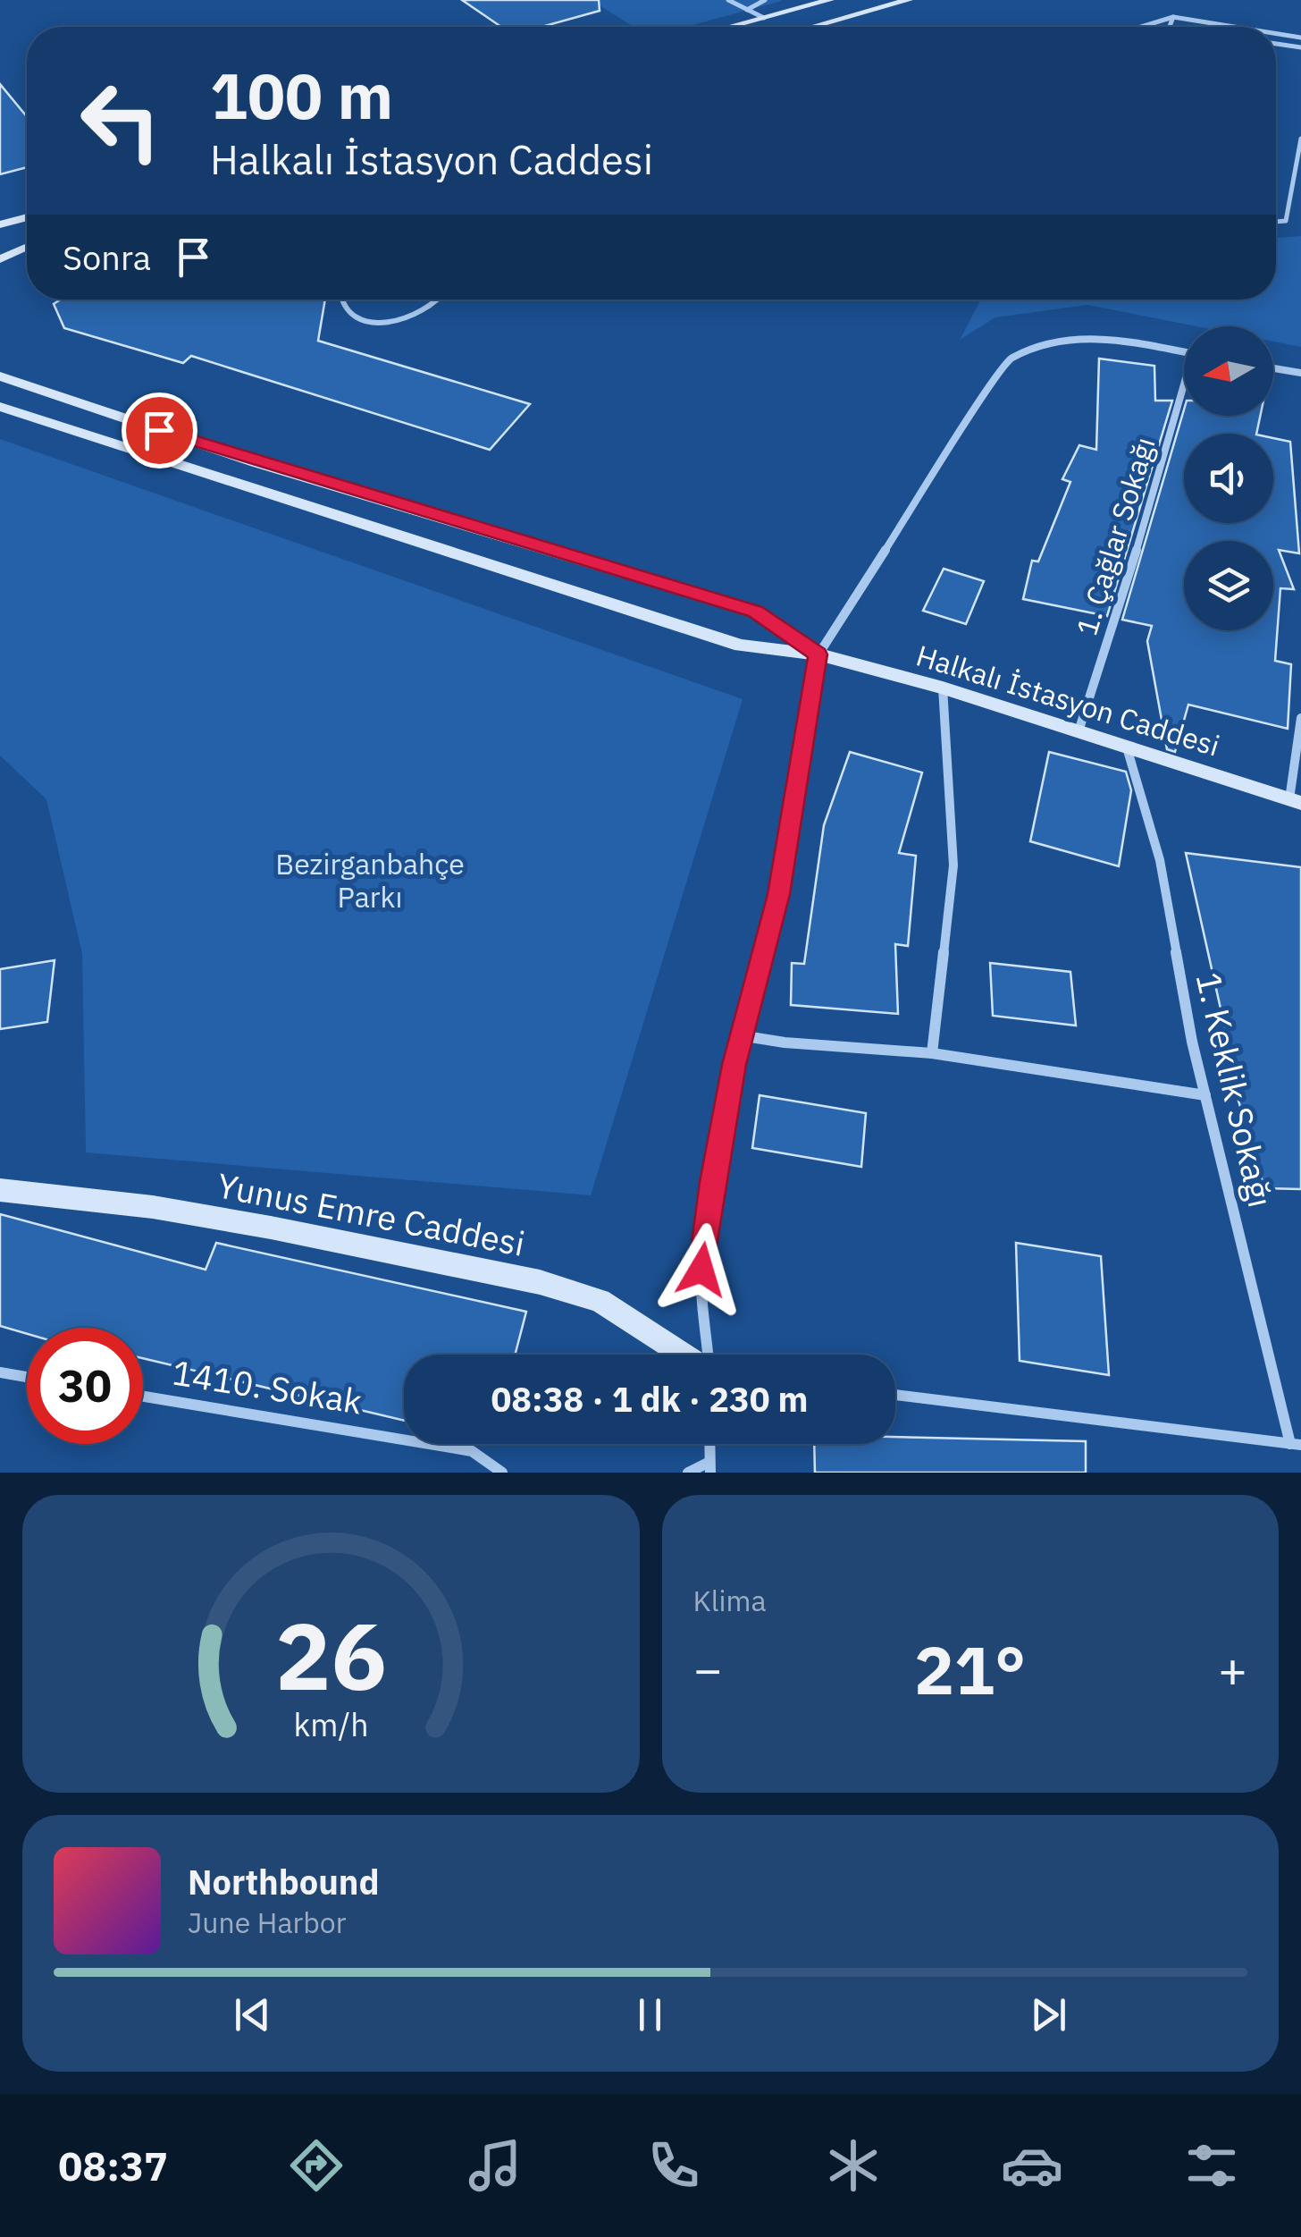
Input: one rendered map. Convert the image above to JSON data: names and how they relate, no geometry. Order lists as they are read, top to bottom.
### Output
{
  "streets": {
    "main road": ["Halkalı İstasyon Caddesi", "Yunus Emre Caddesi"],
    "street": ["1. Çağlar Sokağı", "1. Keklik Sokağı", "1410. Sokak"]
  },
  "crossings": [
    ["1. Çağlar Sokağı", "Halkalı İstasyon Caddesi"],
    ["Halkalı İstasyon Caddesi", "1. Keklik Sokağı"]
  ],
  "parks": ["Bezirganbahçe Parkı"],
  "north": "left",
  "page": {
    "turn": ["100 m", "Halkalı İstasyon Caddesi"],
    "then": "Sonra",
    "limit": "30",
    "trip": "08:38 · 1 dk · 230 m",
    "tile": "Klima",
    "heat": ["−", "21°", "+"],
    "song": ["Northbound", "June Harbor"],
    "tabs": "08:37",
    "gauge": ["26", "km/h"]
  }
}
